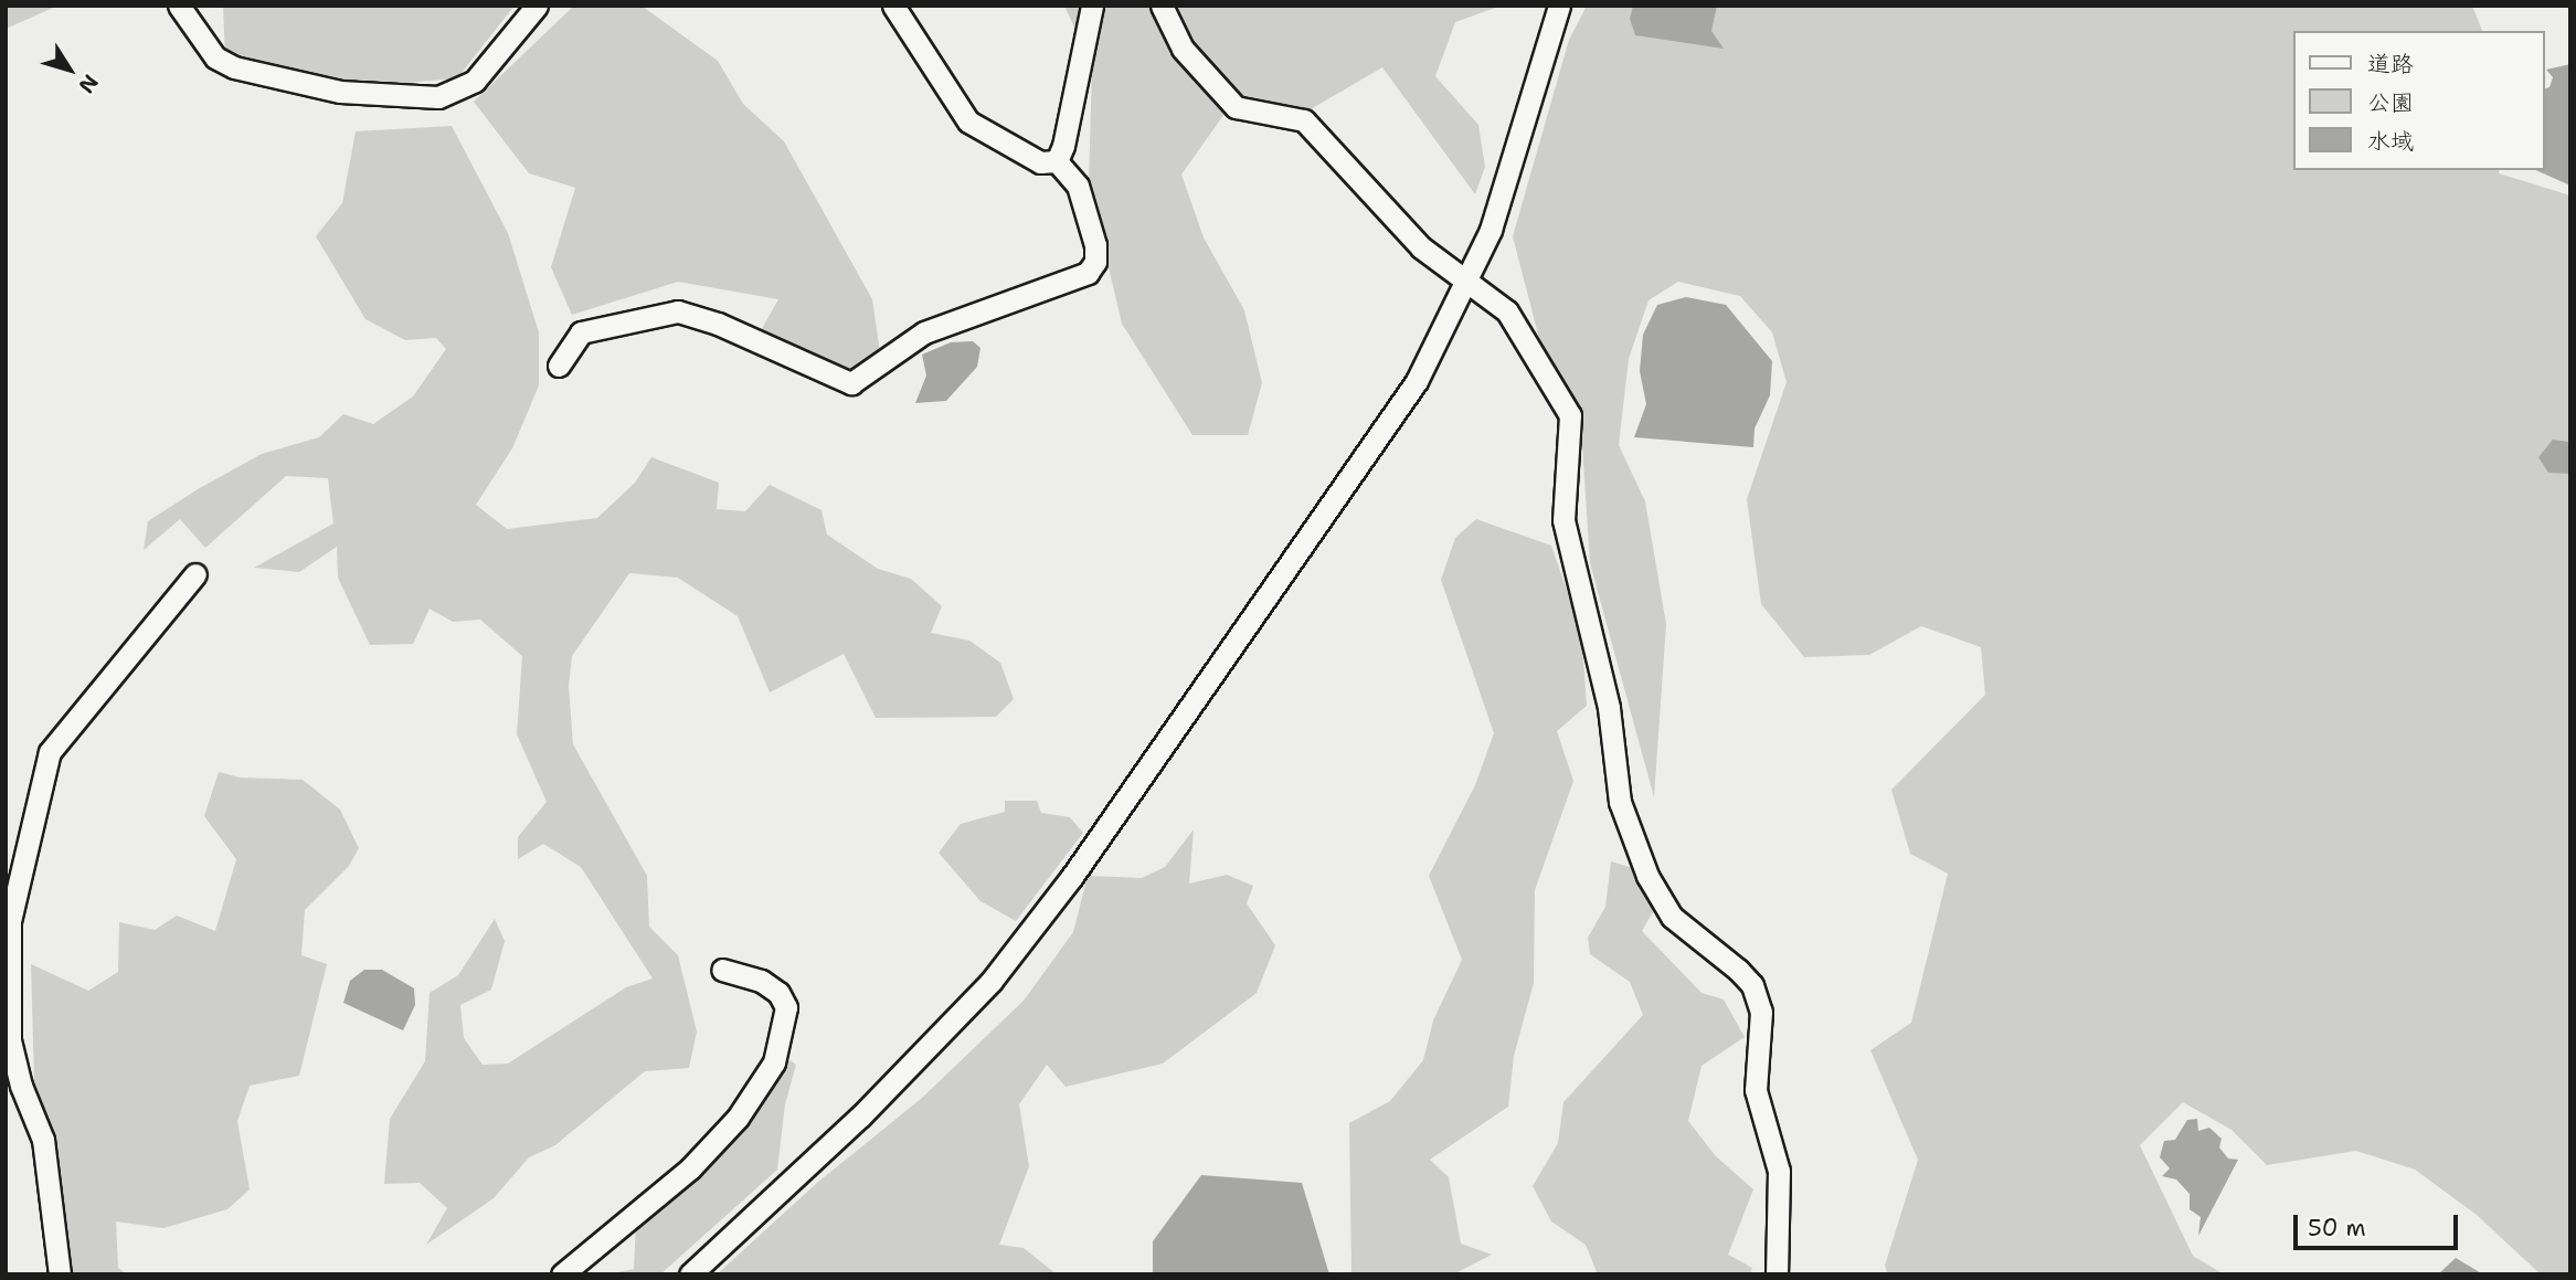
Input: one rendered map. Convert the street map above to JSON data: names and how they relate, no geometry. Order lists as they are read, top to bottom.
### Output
{
  "legend": ["道路", "公園", "水域"],
  "scale_bar": "50 m",
  "north": "bottom right"
}
